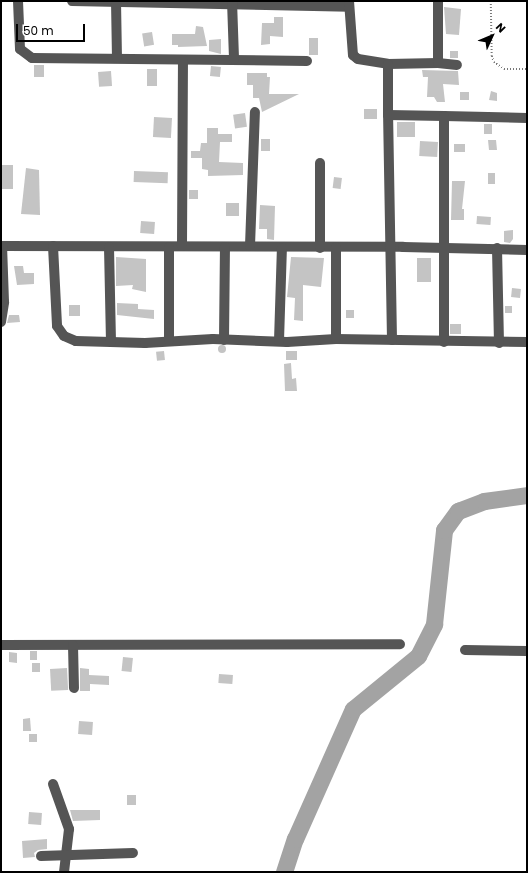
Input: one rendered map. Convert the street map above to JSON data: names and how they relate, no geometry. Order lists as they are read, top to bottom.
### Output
{
  "scale_bar": "50 m",
  "north": "top right"
}
